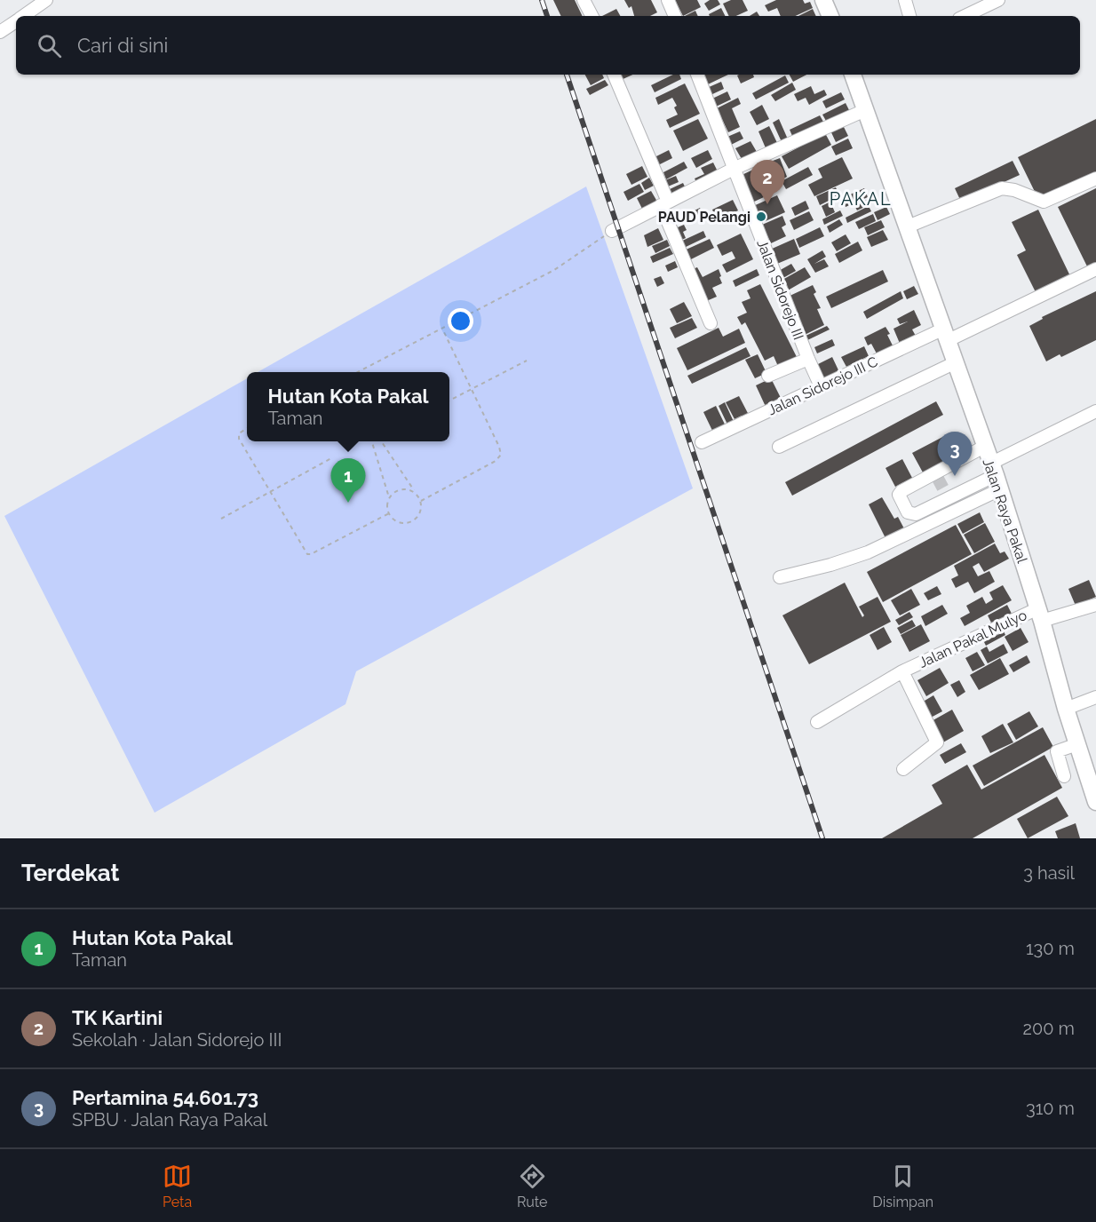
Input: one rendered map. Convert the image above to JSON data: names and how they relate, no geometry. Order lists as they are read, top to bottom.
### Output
{
  "streets": {
    "main road": ["Jalan Raya Pakal"],
    "street": ["Jalan Sidorejo III", "Jalan Sidorejo III C", "Jalan Pakal Mulyo"]
  },
  "crossings": [
    ["Jalan Sidorejo III", "Jalan Sidorejo III C"],
    ["Jalan Sidorejo III C", "Jalan Raya Pakal"],
    ["Jalan Raya Pakal", "Jalan Pakal Mulyo"]
  ],
  "districts": ["PAKAL"],
  "places": ["PAUD Pelangi"],
  "page": {
    "search": "Cari di sini",
    "pins": ["2", "3", "1"],
    "popup": ["Hutan Kota Pakal", "Taman"],
    "heading": ["Terdekat", "3 hasil"],
    "list": [
      {
        "mark": "1",
        "name": "Hutan Kota Pakal",
        "note": "Taman",
        "value": "130 m"
      },
      {
        "mark": "2",
        "name": "TK Kartini",
        "note": "Sekolah · Jalan Sidorejo III",
        "value": "200 m"
      },
      {
        "mark": "3",
        "name": "Pertamina 54.601.73",
        "note": "SPBU · Jalan Raya Pakal",
        "value": "310 m"
      }
    ],
    "nav": ["Peta", "Rute", "Disimpan"]
  }
}
